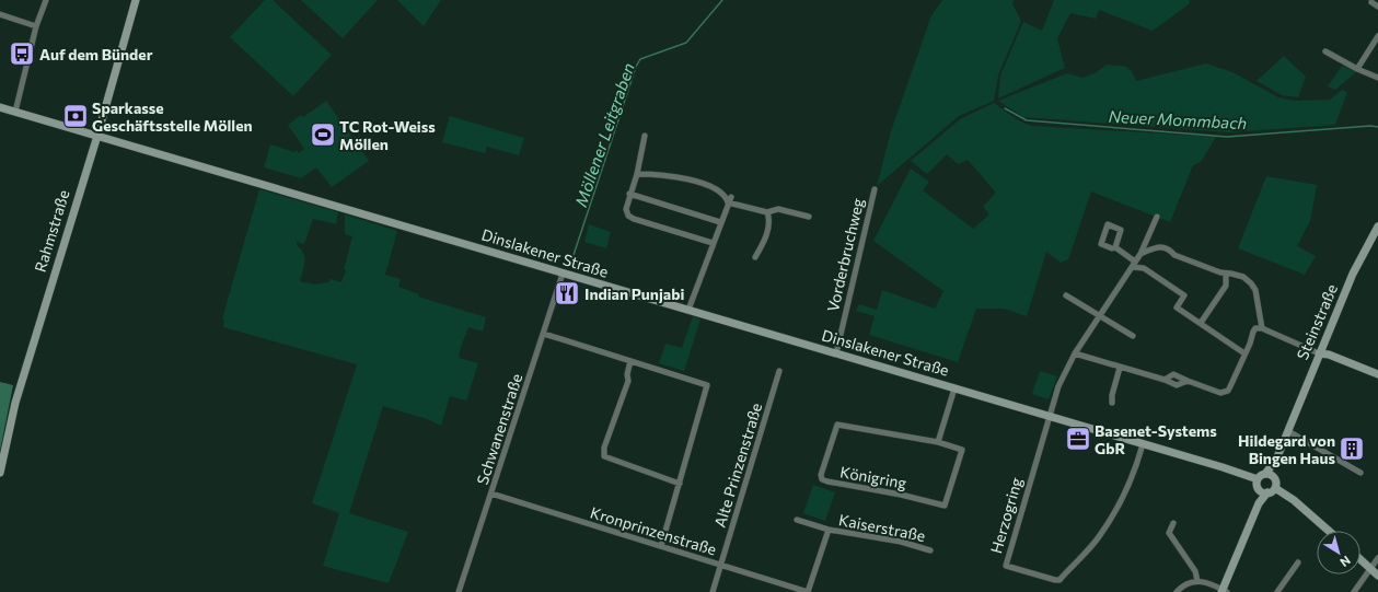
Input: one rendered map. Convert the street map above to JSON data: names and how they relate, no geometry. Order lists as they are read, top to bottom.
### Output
{
  "streets": {
    "main road": ["Rahmstraße", "Dinslakener Straße", "Steinstraße"],
    "street": [
      "Vorderbruchweg",
      "Schwanenstraße",
      "Alte Prinzenstraße",
      "Königring",
      "Herzogring",
      "Kaiserstraße",
      "Kronprinzenstraße"
    ]
  },
  "crossings": [
    ["Rahmstraße", "Dinslakener Straße"],
    ["Dinslakener Straße", "Vorderbruchweg"],
    ["Dinslakener Straße", "Steinstraße"],
    ["Dinslakener Straße", "Schwanenstraße"],
    ["Dinslakener Straße", "Herzogring"],
    ["Schwanenstraße", "Kronprinzenstraße"],
    ["Alte Prinzenstraße", "Kronprinzenstraße"],
    ["Kaiserstraße", "Kronprinzenstraße"]
  ],
  "water": ["Neuer Mommbach", "Möllener Leitgraben"],
  "places": {
    "bus stop": ["Auf dem Bünder"],
    "bank": ["Sparkasse Geschäftsstelle Möllen"],
    "sports": ["TC Rot-Weiss Möllen"],
    "restaurant": ["Indian Punjabi"],
    "office": ["Basenet-Systems GbR"],
    "building": ["Hildegard von Bingen Haus"]
  },
  "north": "bottom right"
}
